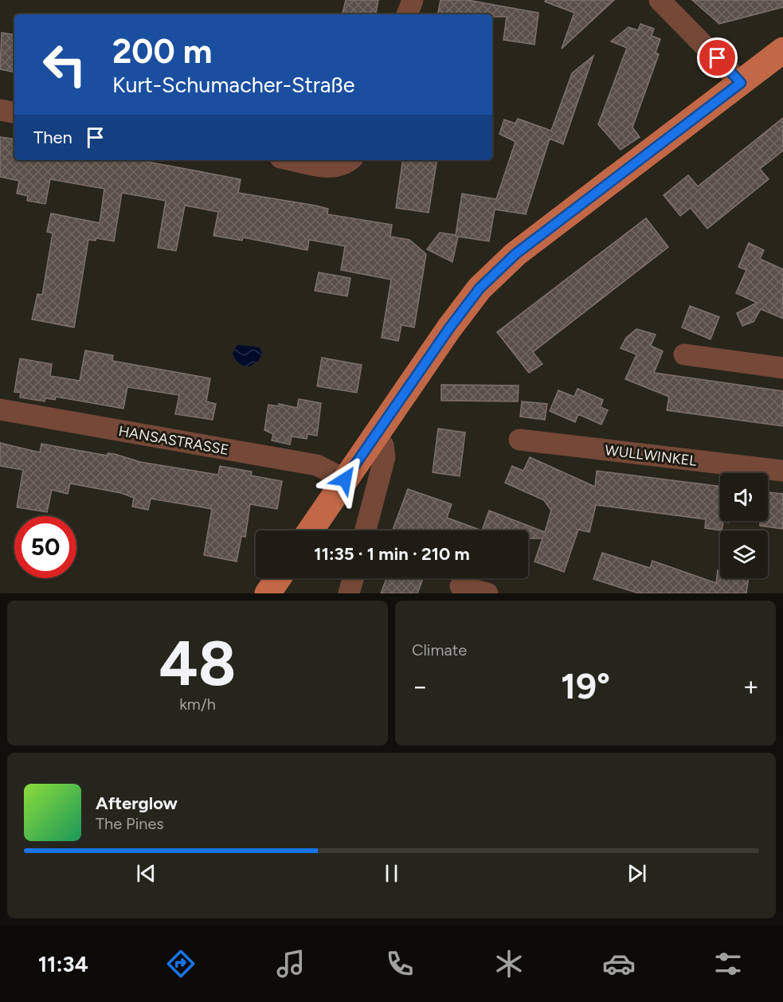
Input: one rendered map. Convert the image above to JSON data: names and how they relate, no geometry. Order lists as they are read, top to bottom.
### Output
{
  "streets": {
    "street": ["HANSASTRASSE", "WULLWINKEL"]
  },
  "page": {
    "turn": ["200 m", "Kurt-Schumacher-Straße"],
    "then": "Then",
    "limit": "50",
    "trip": "11:35 · 1 min · 210 m",
    "tile": [
      ["48", "km/h"],
      "Climate"
    ],
    "heat": ["−", "19°", "+"],
    "song": ["Afterglow", "The Pines"],
    "tabs": "11:34"
  }
}
